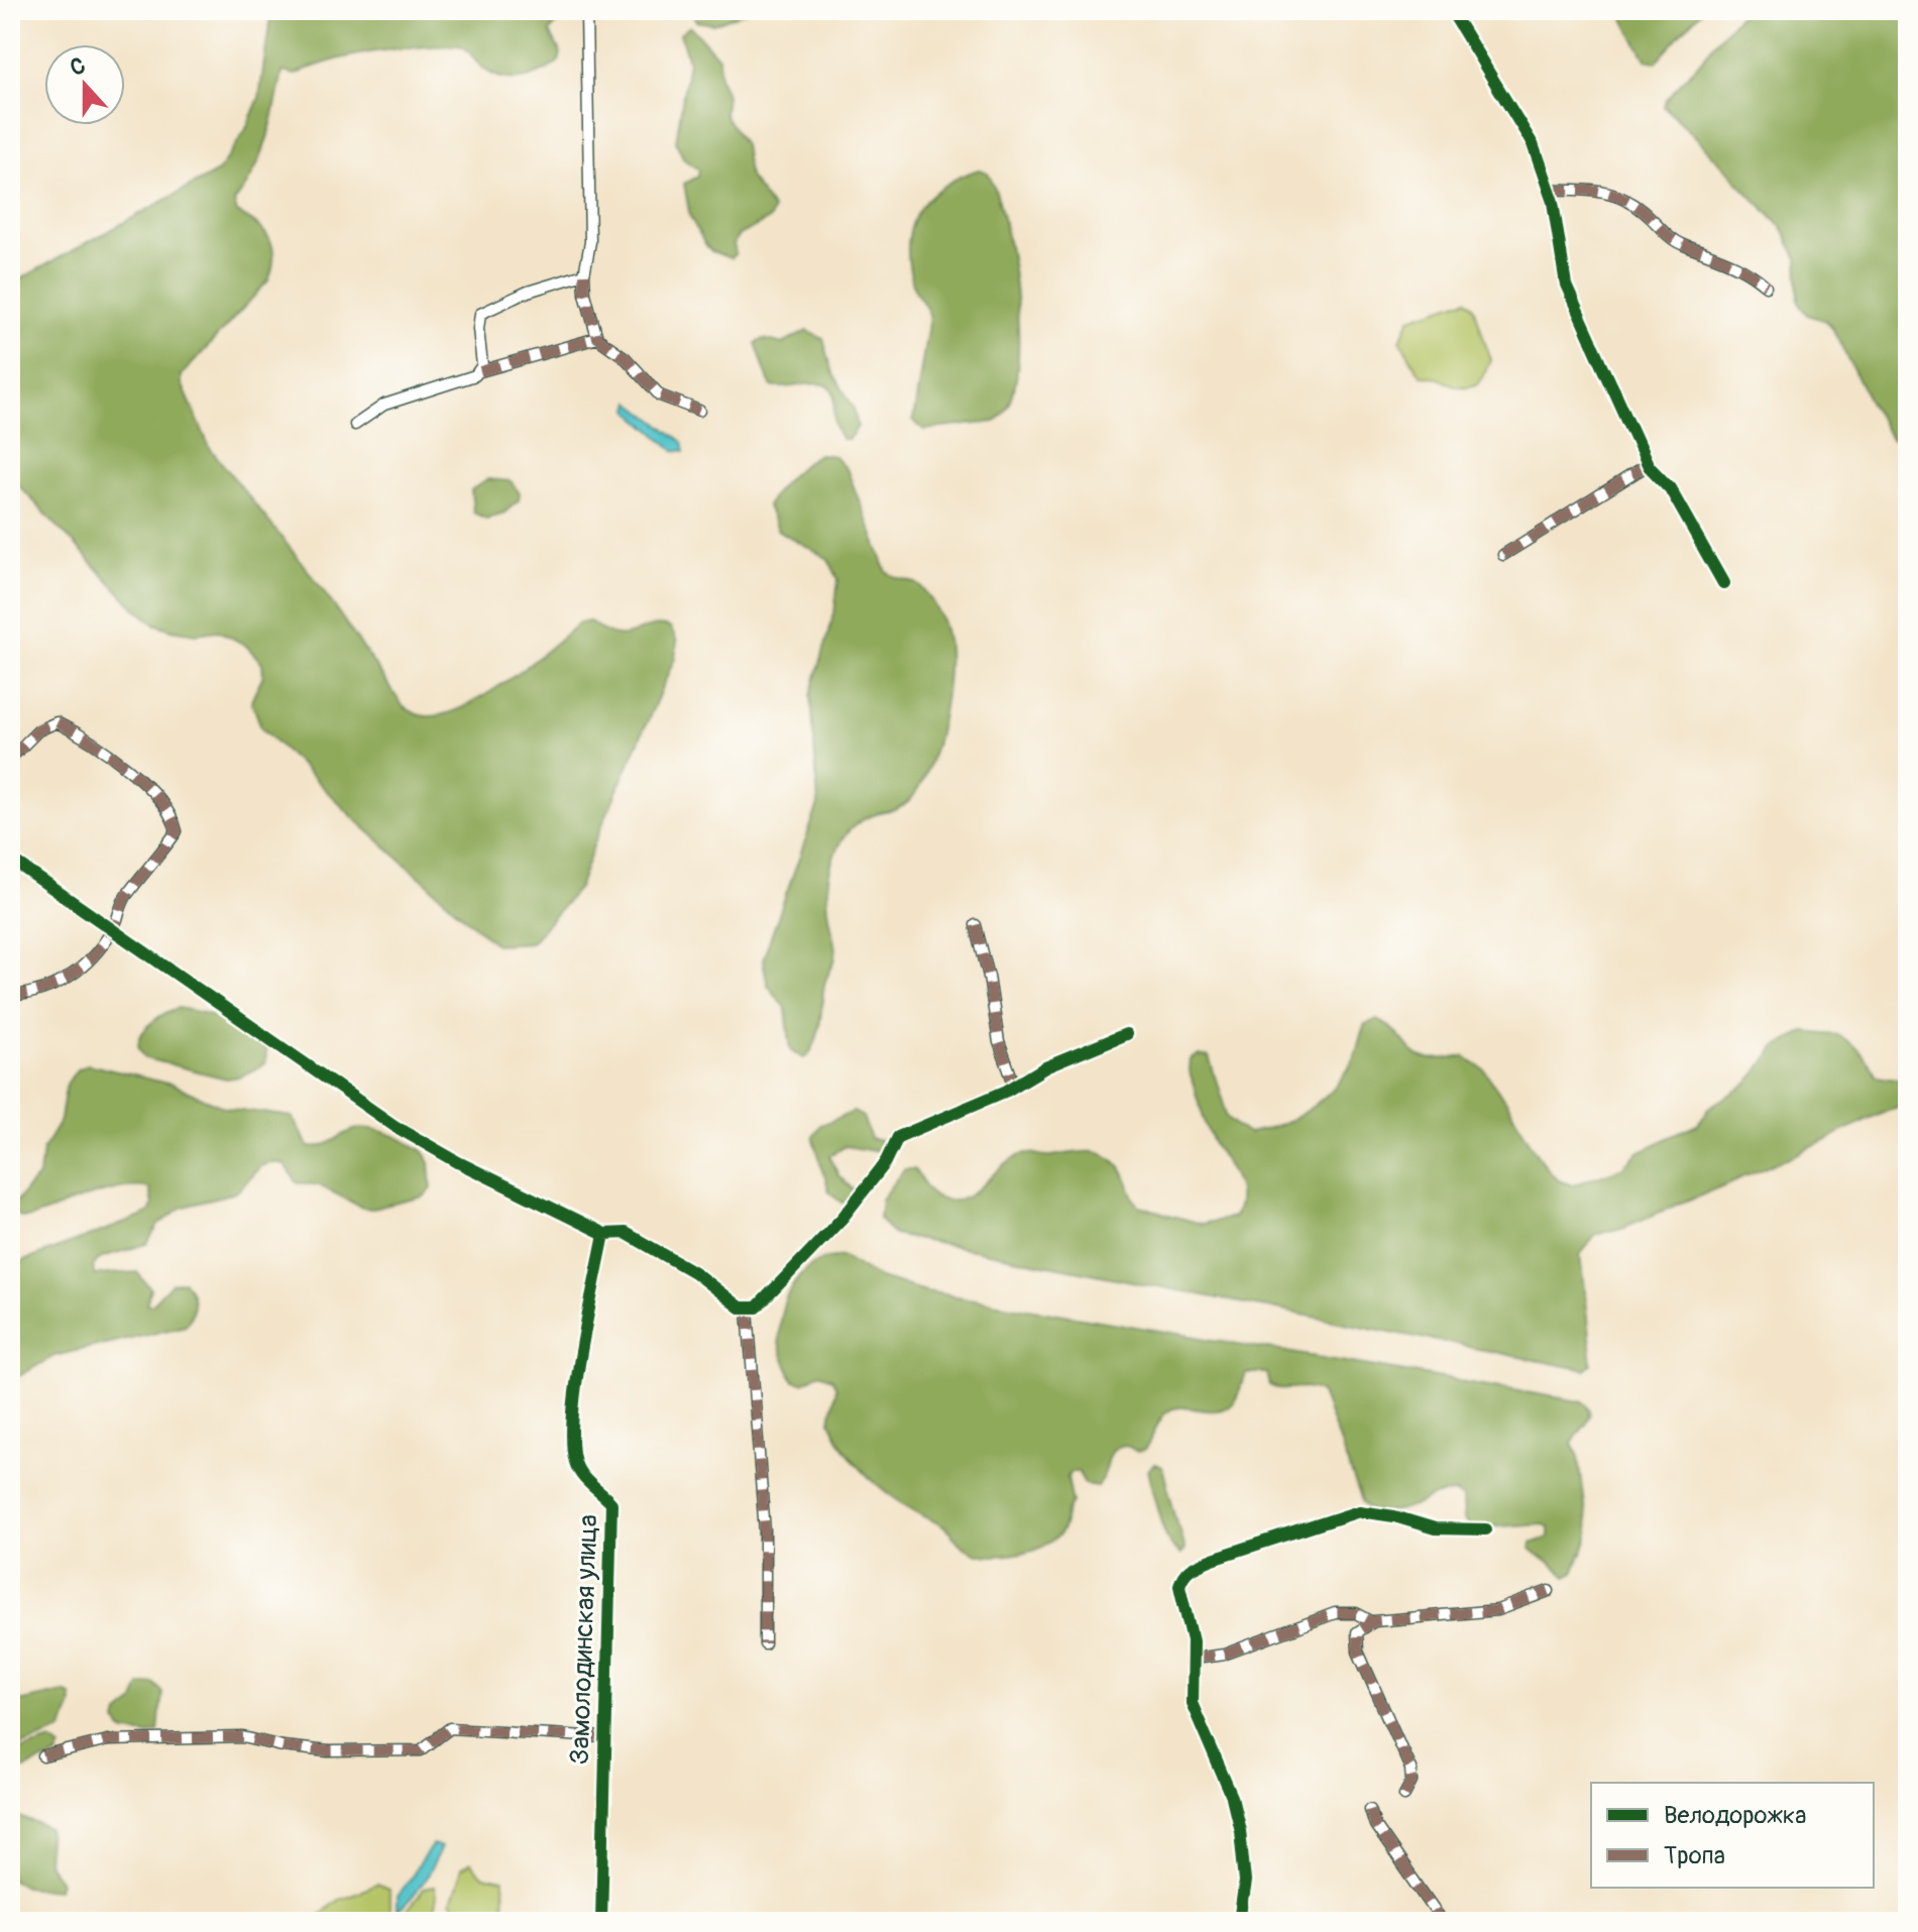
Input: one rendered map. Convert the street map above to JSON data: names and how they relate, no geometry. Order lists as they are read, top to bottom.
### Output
{
  "streets": {
    "street": ["Замолодинская улица"]
  },
  "legend": ["Велодорожка", "Тропа"],
  "north": "top"
}
